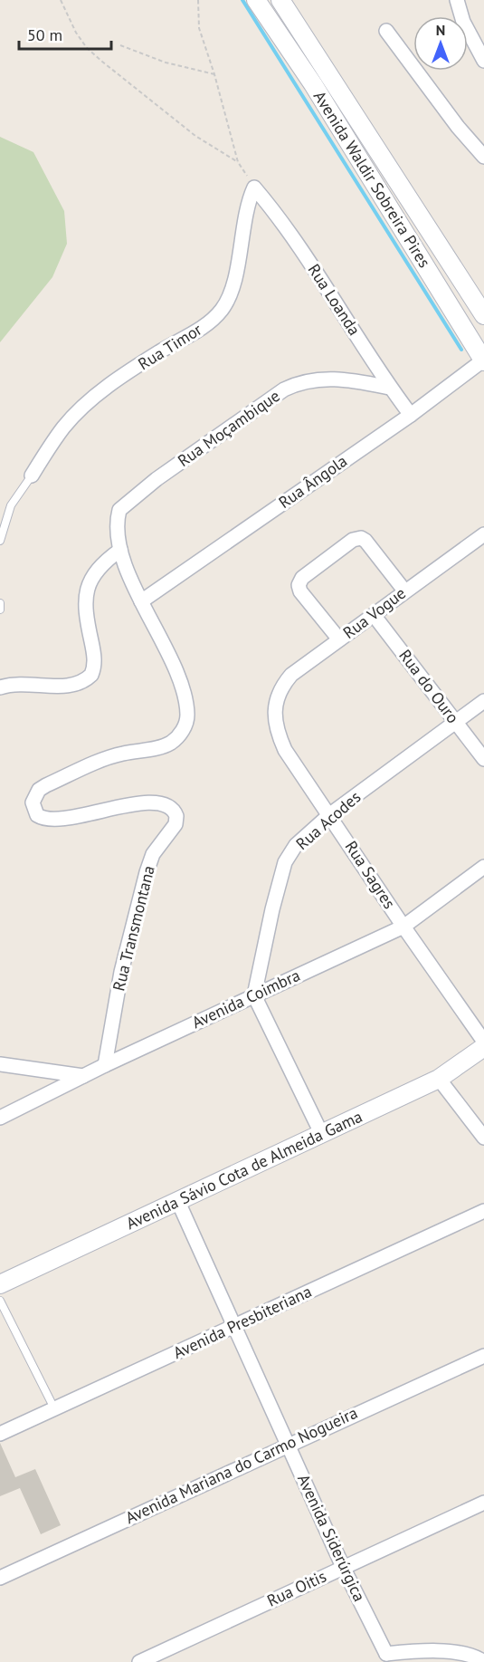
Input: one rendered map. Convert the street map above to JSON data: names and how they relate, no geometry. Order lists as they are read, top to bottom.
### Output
{
  "streets": {
    "street": [
      "Avenida Waldir Sobreira Pires",
      "Rua Loanda",
      "Rua Timor",
      "Rua Moçambique",
      "Rua Ângola",
      "Rua Vogue",
      "Rua do Ouro",
      "Rua Acodes",
      "Rua Sagres",
      "Rua Transmontana",
      "Avenida Coimbra",
      "Avenida Sávio Cota de Almeida Gama",
      "Avenida Presbiteriana",
      "Avenida Mariana do Carmo Nogueira",
      "Avenida Siderúrgica",
      "Rua Oitis"
    ]
  },
  "crossings": [
    ["Avenida Waldir Sobreira Pires", "Rua Ângola"],
    ["Rua Loanda", "Rua Timor"],
    ["Rua Loanda", "Rua Moçambique"],
    ["Rua Loanda", "Rua Ângola"],
    ["Rua Moçambique", "Rua Ângola"],
    ["Rua Moçambique", "Rua Transmontana"],
    ["Rua Ângola", "Rua Transmontana"],
    ["Rua Vogue", "Rua do Ouro"],
    ["Rua Vogue", "Rua Sagres"],
    ["Rua do Ouro", "Rua Acodes"],
    ["Rua Acodes", "Rua Sagres"],
    ["Rua Acodes", "Avenida Coimbra"],
    ["Rua Sagres", "Avenida Coimbra"],
    ["Rua Transmontana", "Avenida Coimbra"],
    ["Avenida Sávio Cota de Almeida Gama", "Avenida Siderúrgica"],
    ["Avenida Presbiteriana", "Avenida Siderúrgica"],
    ["Avenida Mariana do Carmo Nogueira", "Avenida Siderúrgica"],
    ["Avenida Siderúrgica", "Rua Oitis"]
  ],
  "scale_bar": "50 m",
  "north": "top"
}
